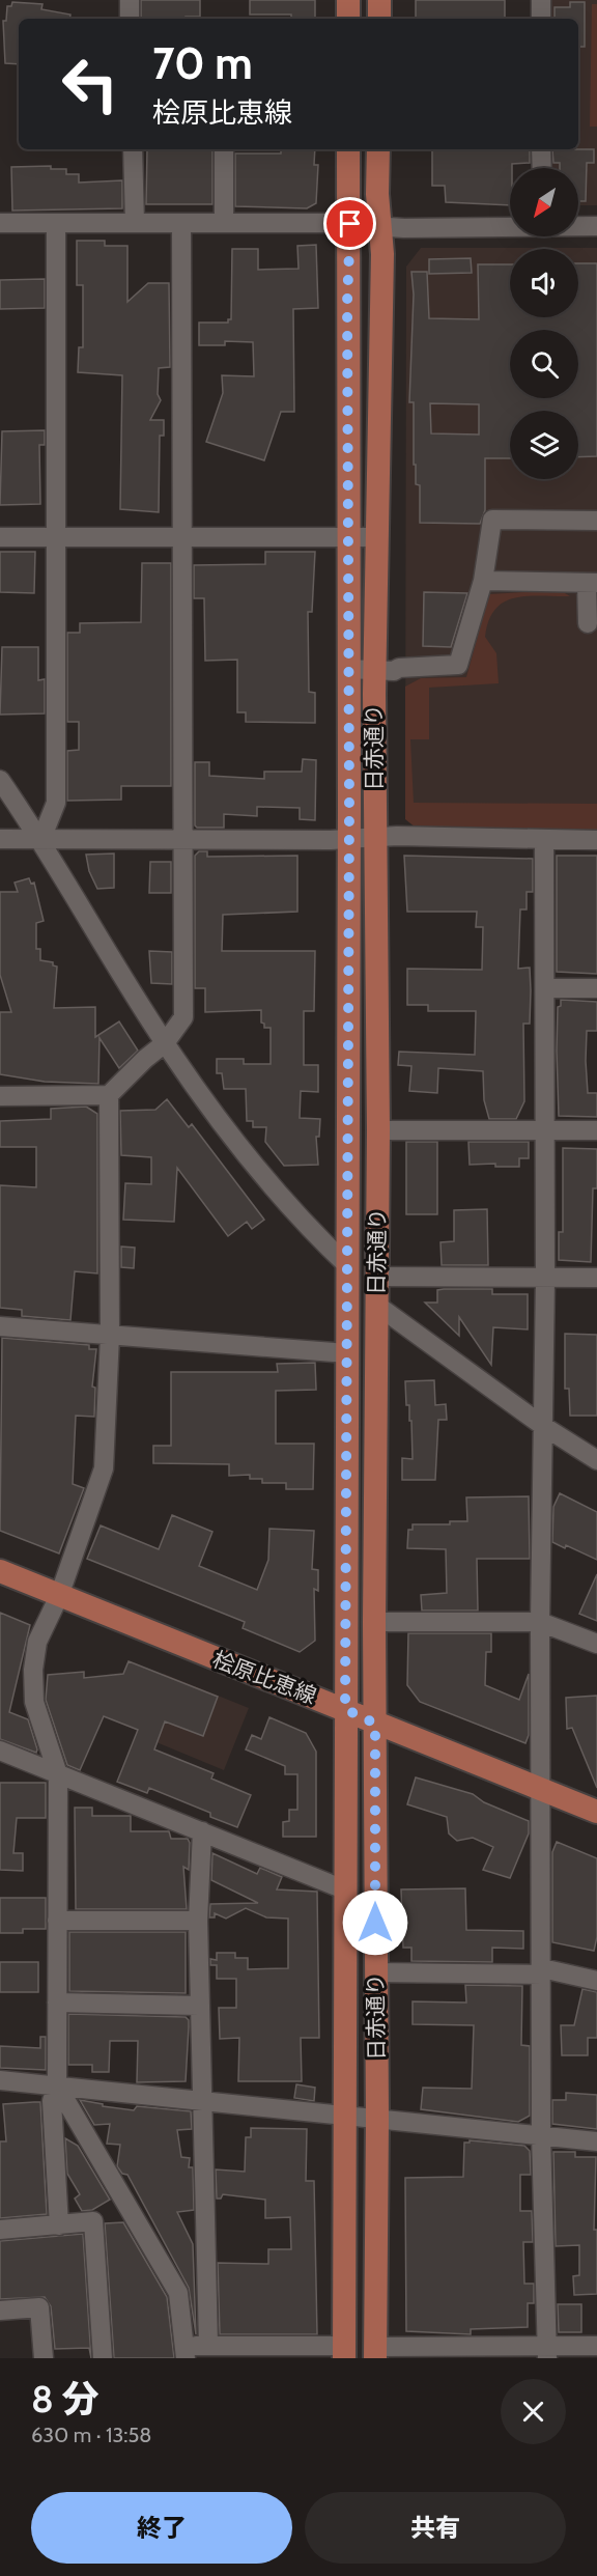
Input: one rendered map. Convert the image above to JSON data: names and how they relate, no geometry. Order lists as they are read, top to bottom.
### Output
{
  "streets": {
    "main road": ["日赤通り", "桧原比恵線"]
  },
  "crossings": [
    ["日赤通り", "桧原比恵線"]
  ],
  "north": "bottom left",
  "page": {
    "turn": ["70 m", "桧原比恵線"],
    "heading": ["8 分", "630 m · 13:58"],
    "buttons": ["終了", "共有"]
  }
}
